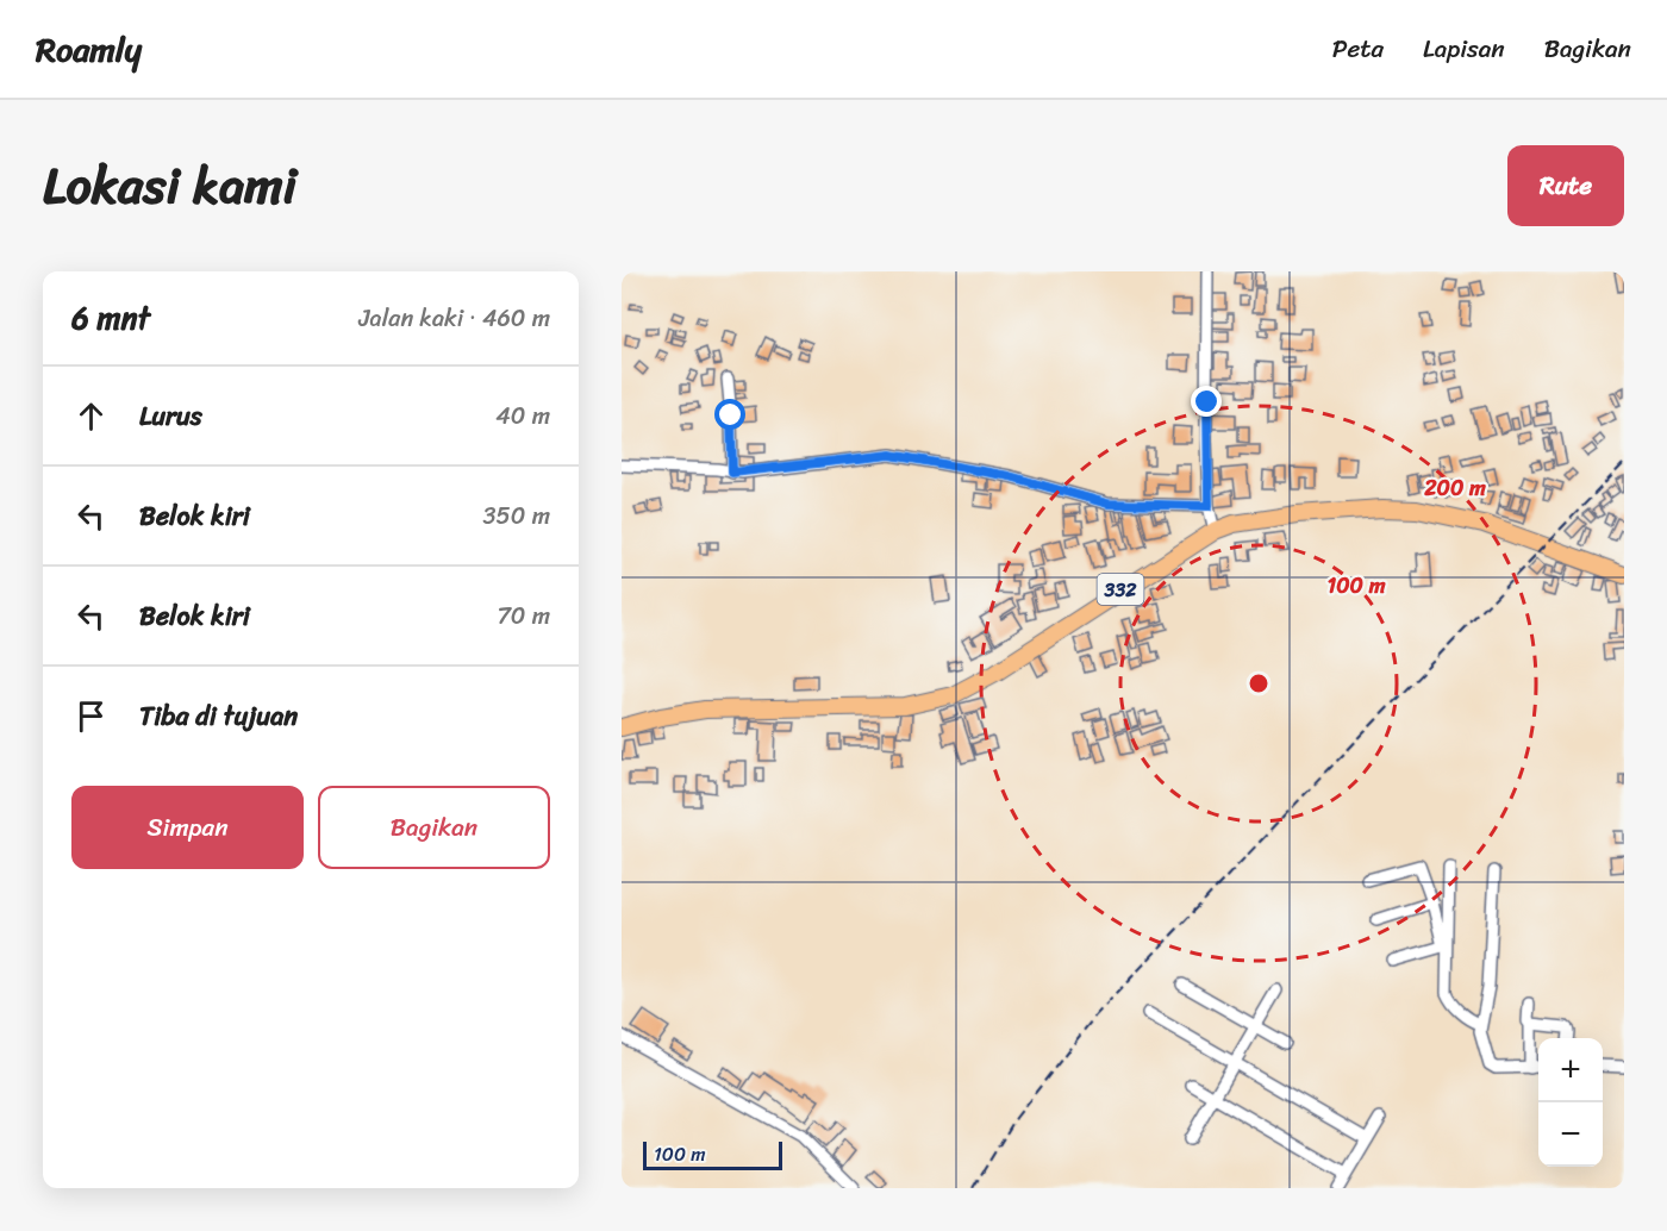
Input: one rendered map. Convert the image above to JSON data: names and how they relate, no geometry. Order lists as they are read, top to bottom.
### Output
{
  "streets": {
    "main road": ["332"]
  },
  "scale_bar": "100 m",
  "page": {
    "header": "Roamly",
    "nav": ["Peta", "Lapisan", "Bagikan"],
    "title": "Lokasi kami",
    "buttons": [
      "Rute",
      ["Simpan", "Bagikan"]
    ],
    "heading": ["6 mnt", "Jalan kaki · 460 m"],
    "list": [
      ["Lurus", "40 m"],
      ["Belok kiri", "350 m"],
      ["Belok kiri", "70 m"],
      "Tiba di tujuan"
    ],
    "map_buttons": ["+", "−"],
    "scale": "100 m"
  },
  "rings": ["200 m", "100 m"]
}
